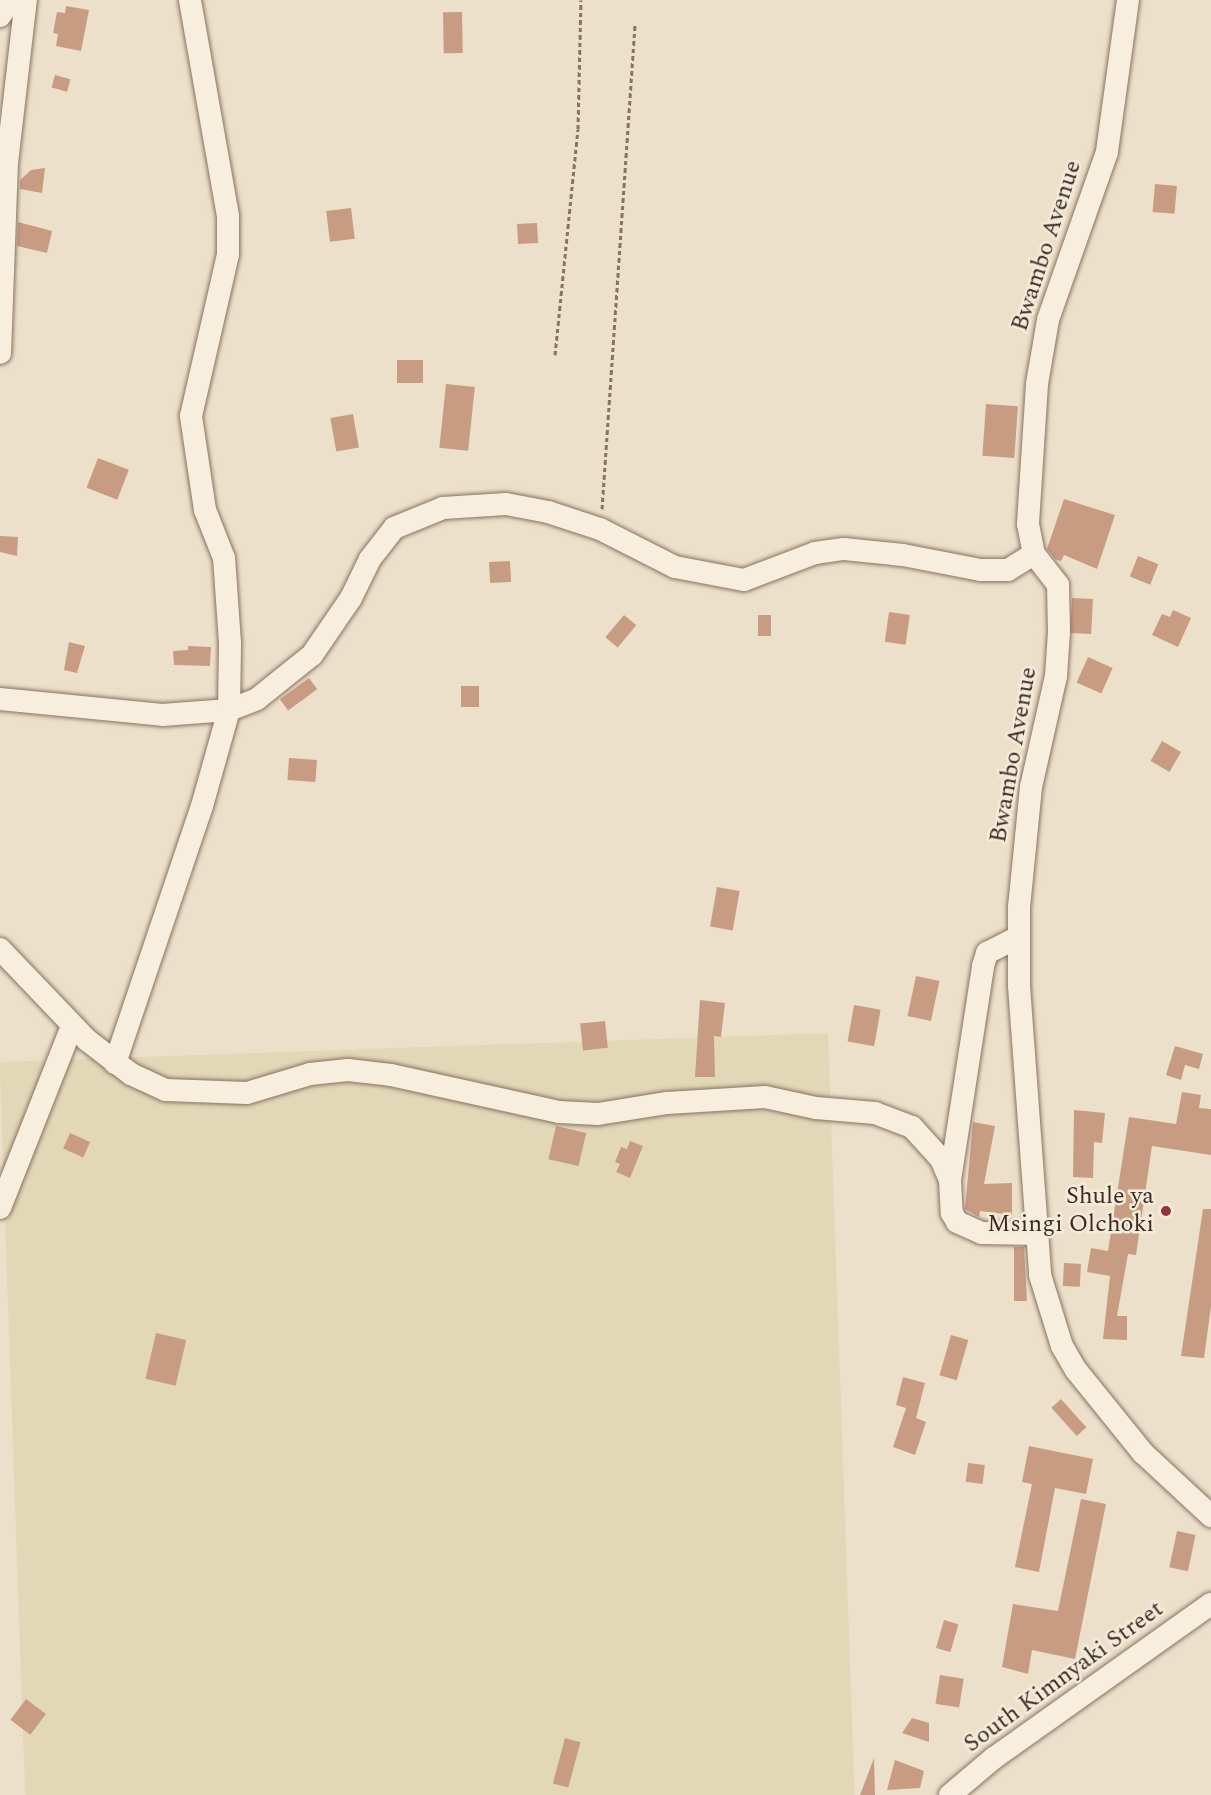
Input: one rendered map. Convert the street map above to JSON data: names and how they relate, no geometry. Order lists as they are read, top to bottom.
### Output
{
  "streets": {
    "street": ["Bwambo Avenue", "South Kimnyaki Street"]
  },
  "places": ["Shule ya Msingi Olchoki"]
}
